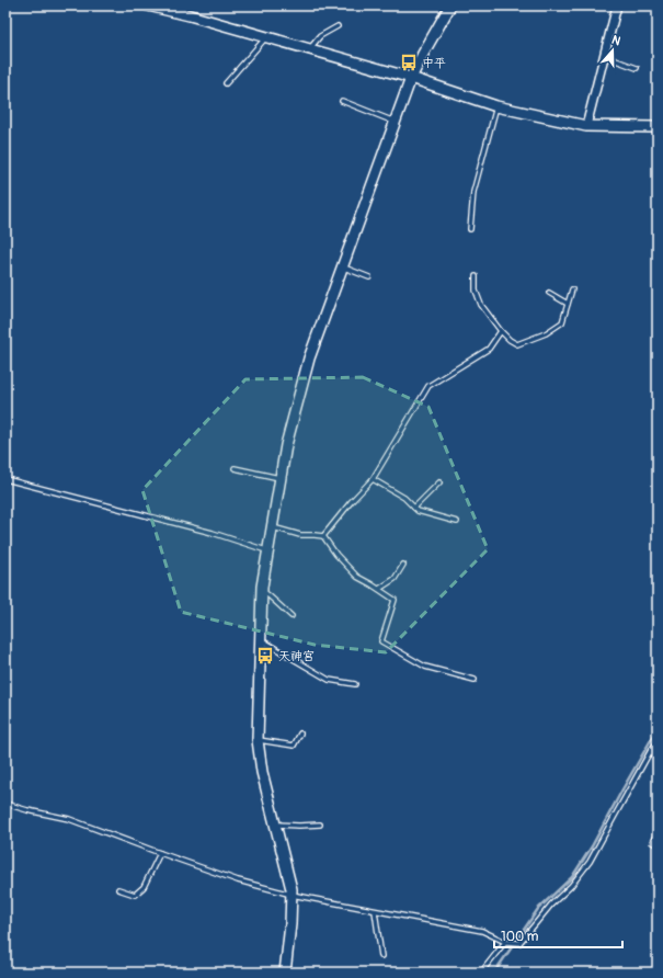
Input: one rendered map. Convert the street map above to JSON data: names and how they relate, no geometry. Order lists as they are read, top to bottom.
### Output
{
  "places": {
    "bus stop": ["中平", "天神宮"]
  },
  "scale_bar": "100 m",
  "north": "top"
}
